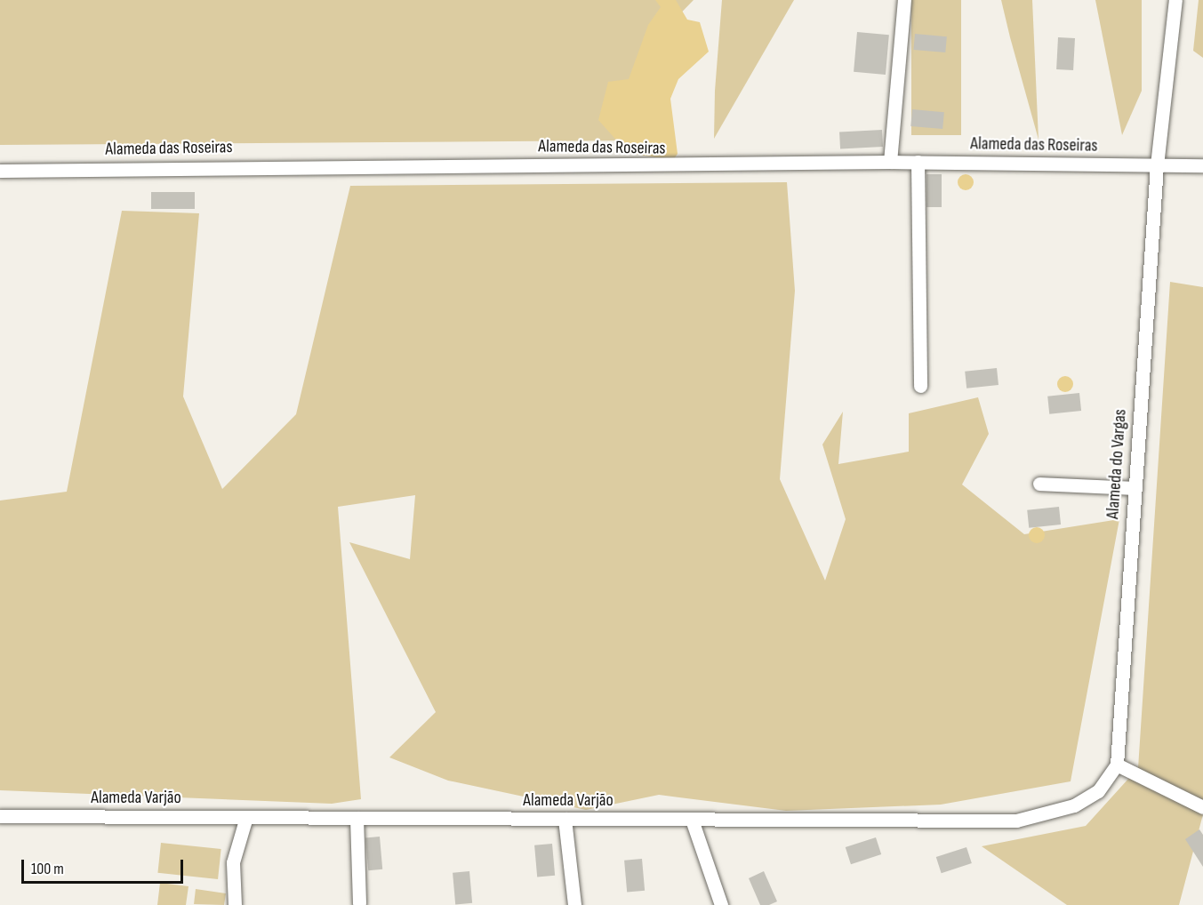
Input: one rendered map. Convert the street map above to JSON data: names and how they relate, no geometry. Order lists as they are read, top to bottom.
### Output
{
  "streets": {
    "street": ["Alameda das Roseiras", "Alameda do Vargas", "Alameda Varjão"]
  },
  "crossings": [
    ["Alameda das Roseiras", "Alameda do Vargas"],
    ["Alameda do Vargas", "Alameda Varjão"]
  ],
  "scale_bar": "100 m"
}
